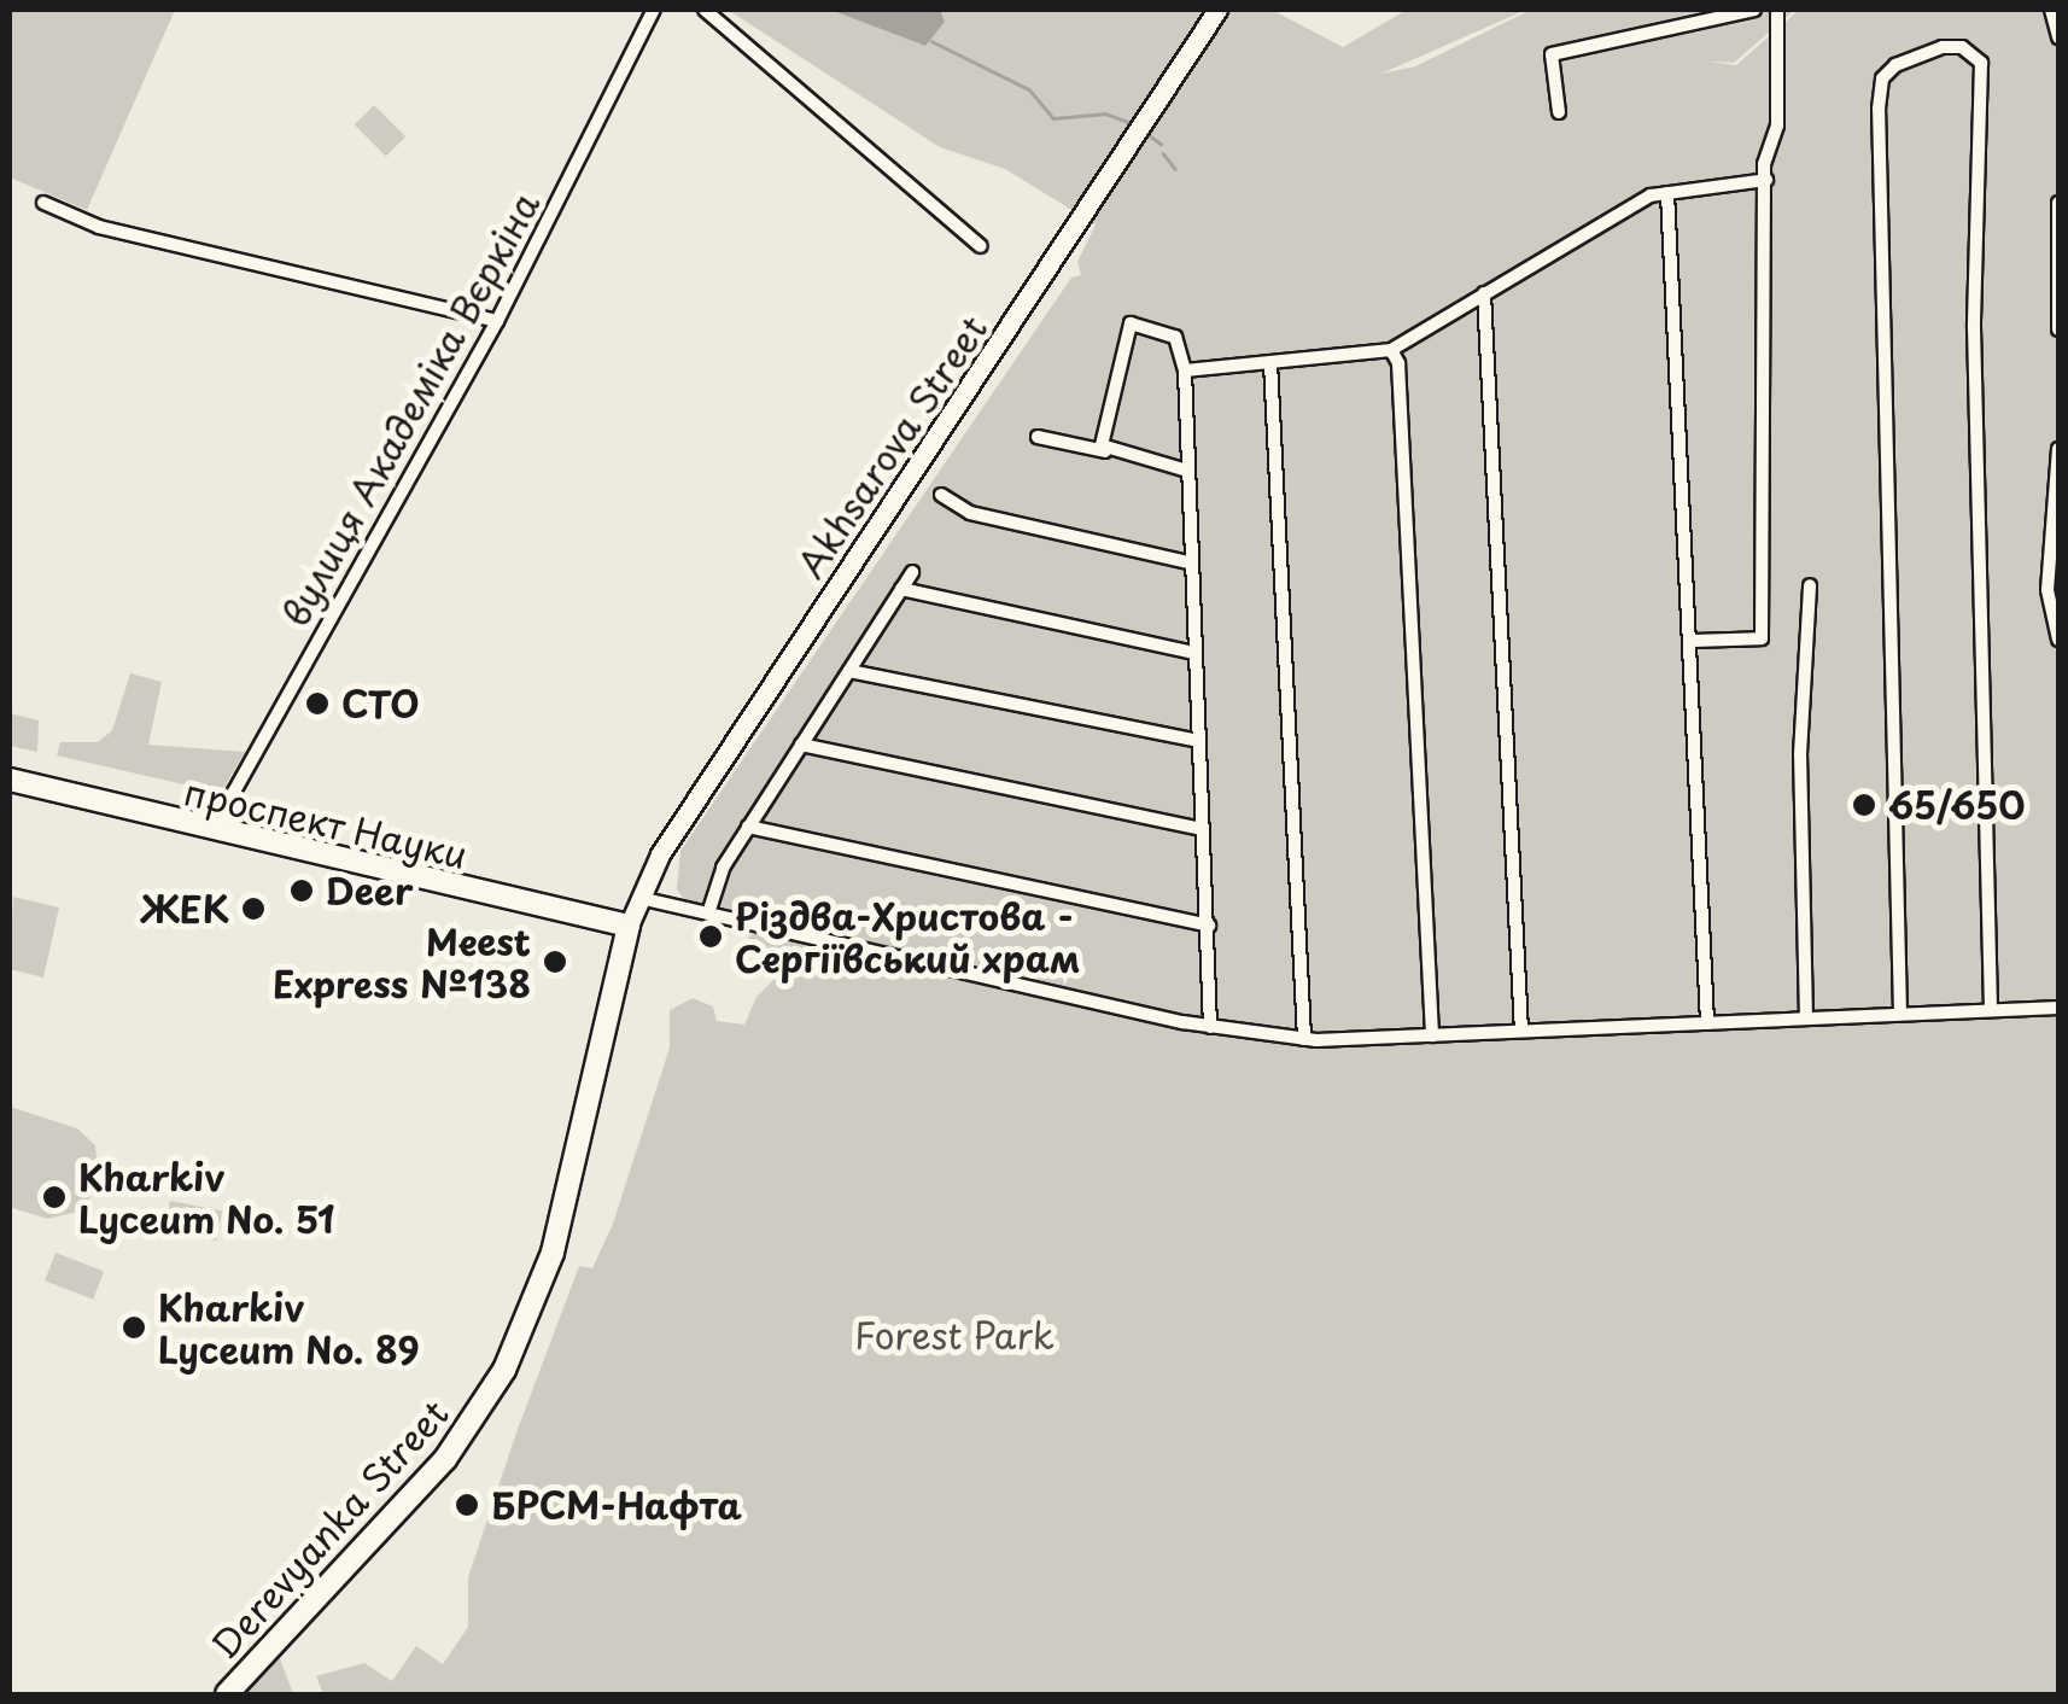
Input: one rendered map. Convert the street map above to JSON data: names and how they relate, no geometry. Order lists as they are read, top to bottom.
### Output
{
  "streets": {
    "main road": ["Akhsarova Street", "проспект Науки", "Derevyanka Street"],
    "street": ["вулиця Академіка Вєркіна"]
  },
  "crossings": [
    ["вулиця Академіка Вєркіна", "проспект Науки"],
    ["Akhsarova Street", "проспект Науки"],
    ["Akhsarova Street", "Derevyanka Street"],
    ["проспект Науки", "Derevyanka Street"]
  ],
  "parks": ["Forest Park"],
  "places": [
    "СТО",
    "65/650",
    "Deer",
    "ЖЕК",
    "Різдва-Христова - Сергіївський храм",
    "Meest Express №138",
    "Kharkiv Lyceum No. 51",
    "Kharkiv Lyceum No. 89",
    "БРСМ-Нафта"
  ]
}
